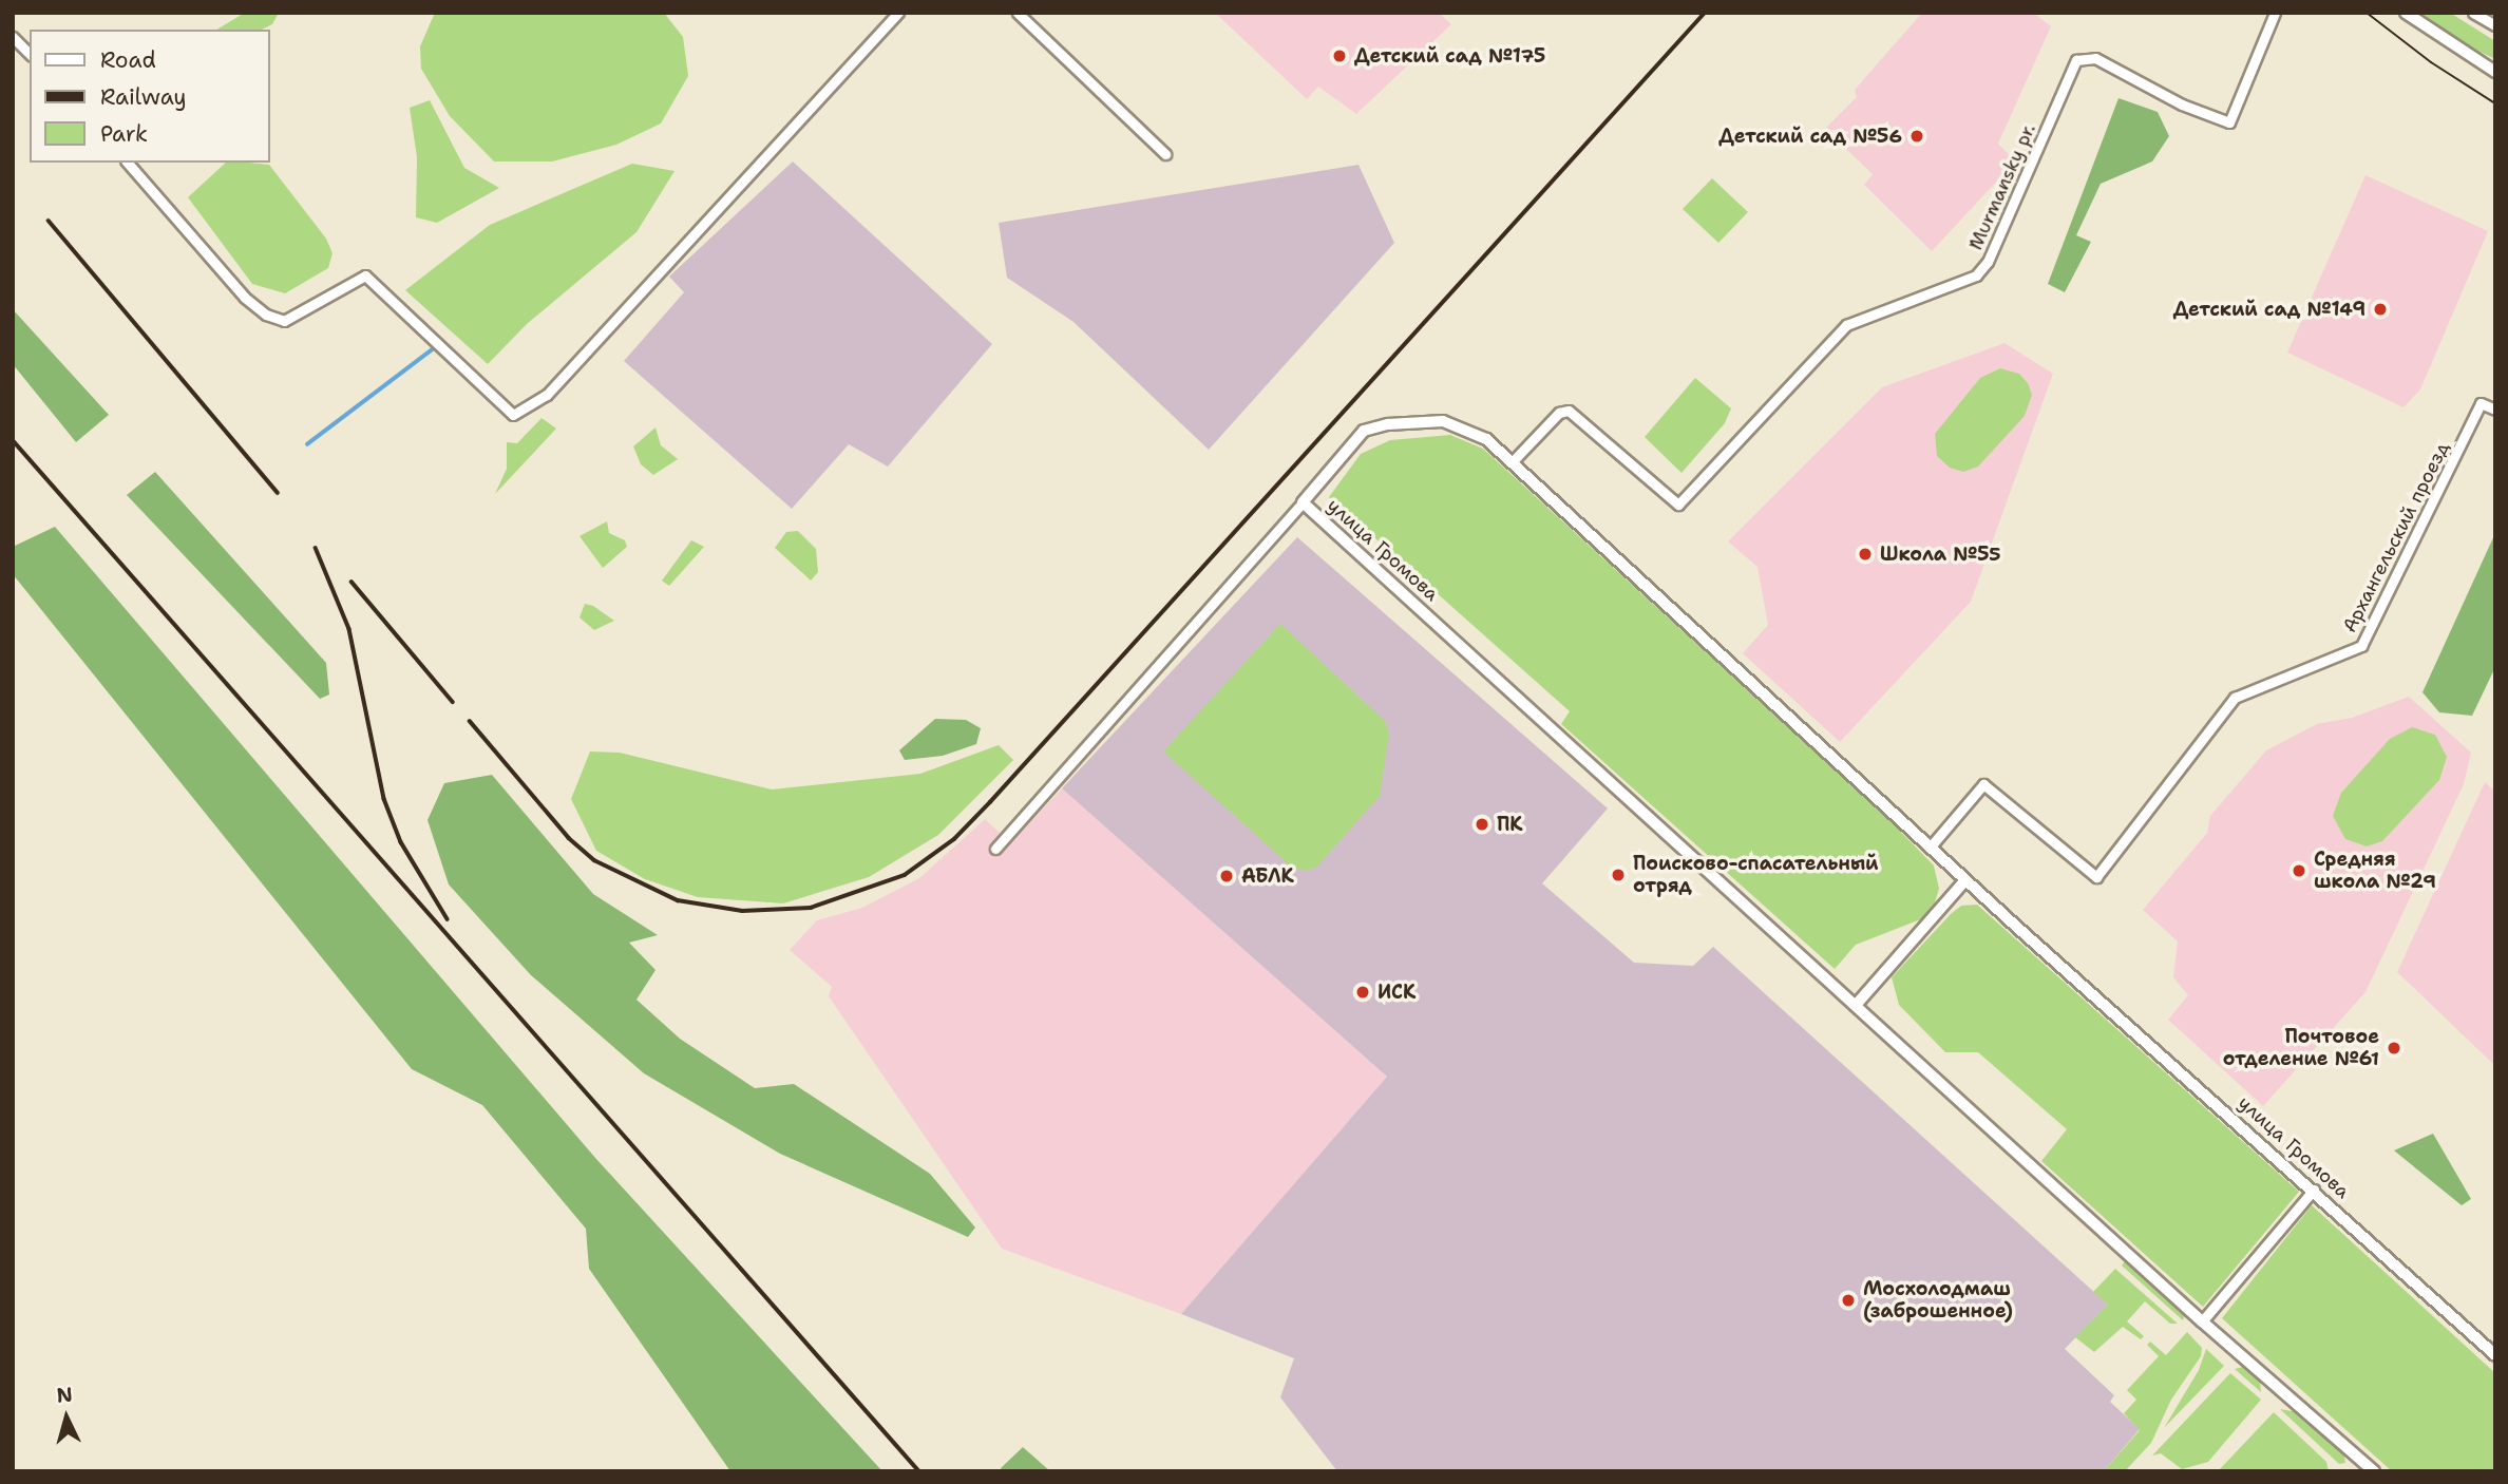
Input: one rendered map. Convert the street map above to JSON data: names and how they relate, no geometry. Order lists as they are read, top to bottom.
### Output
{
  "streets": {
    "street": ["Murmansky pr.", "Архангельский проезд", "улица Громова"]
  },
  "crossings": [
    ["Murmansky pr.", "улица Громова"],
    ["Архангельский проезд", "улица Громова"]
  ],
  "places": [
    "Детский сад №175",
    "Детский сад №56",
    "Детский сад №149",
    "Школа №55",
    "ПК",
    "Средняя школа №29",
    "Поисково-спасательный отряд",
    "АБЛК",
    "ИСК",
    "Почтовое отделение №61",
    "Мосхолодмаш (заброшенное)"
  ],
  "legend": ["Road", "Railway", "Park"],
  "north": "top"
}
